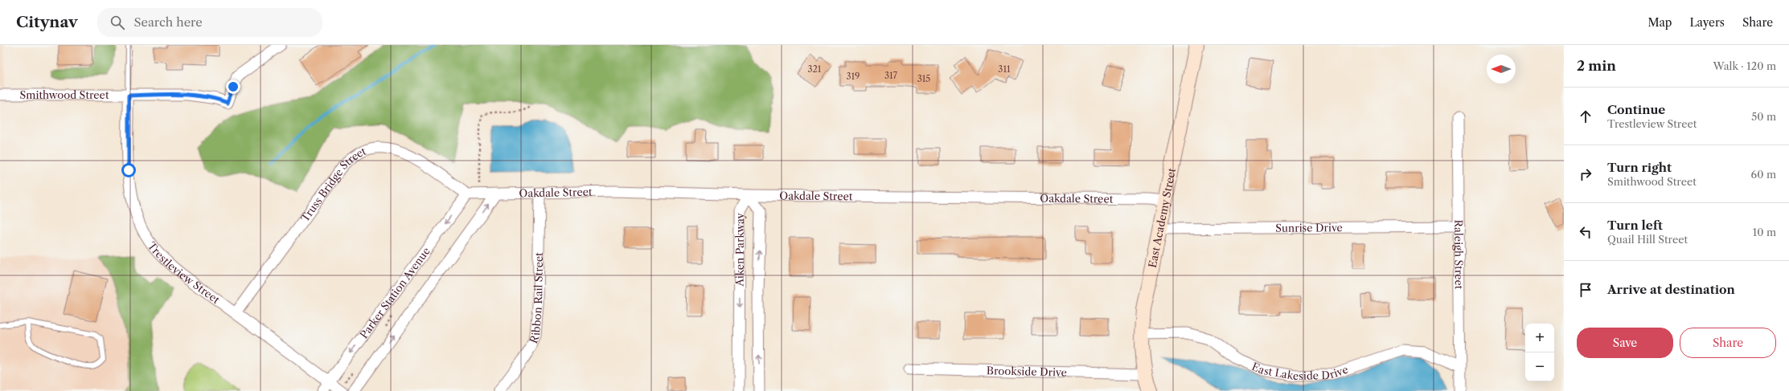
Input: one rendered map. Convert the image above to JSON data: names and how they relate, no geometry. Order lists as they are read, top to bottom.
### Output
{
  "streets": {
    "street": [
      "Smithwood Street",
      "Truss Bridge Street",
      "Oakdale Street",
      "East Academy Street",
      "Sunrise Drive",
      "Aiken Parkway",
      "Raleigh Street",
      "Trestleview Street",
      "Parker Station Avenue",
      "Ribbon Rail Street",
      "East Lakeside Drive",
      "Brookside Drive"
    ]
  },
  "crossings": [
    ["Smithwood Street", "Trestleview Street"],
    ["Truss Bridge Street", "Oakdale Street"],
    ["Truss Bridge Street", "Trestleview Street"],
    ["Truss Bridge Street", "Parker Station Avenue"],
    ["Oakdale Street", "East Academy Street"],
    ["Oakdale Street", "Aiken Parkway"],
    ["Oakdale Street", "Parker Station Avenue"],
    ["Oakdale Street", "Ribbon Rail Street"],
    ["East Academy Street", "Sunrise Drive"],
    ["East Academy Street", "East Lakeside Drive"],
    ["East Academy Street", "Brookside Drive"],
    ["Sunrise Drive", "Raleigh Street"],
    ["Raleigh Street", "East Lakeside Drive"],
    ["Trestleview Street", "Parker Station Avenue"]
  ],
  "house_numbers": [
    "321",
    "311",
    "317",
    "319",
    "315"
  ],
  "north": "left",
  "page": {
    "header": "Citynav",
    "search": "Search here",
    "nav": ["Map", "Layers", "Share"],
    "heading": ["2 min", "Walk · 120 m"],
    "list": [
      ["Continue", "Trestleview Street", "50 m"],
      ["Turn right", "Smithwood Street", "60 m"],
      ["Turn left", "Quail Hill Street", "10 m"],
      "Arrive at destination"
    ],
    "buttons": ["Save", "Share"],
    "map_buttons": ["+", "−"]
  }
}
